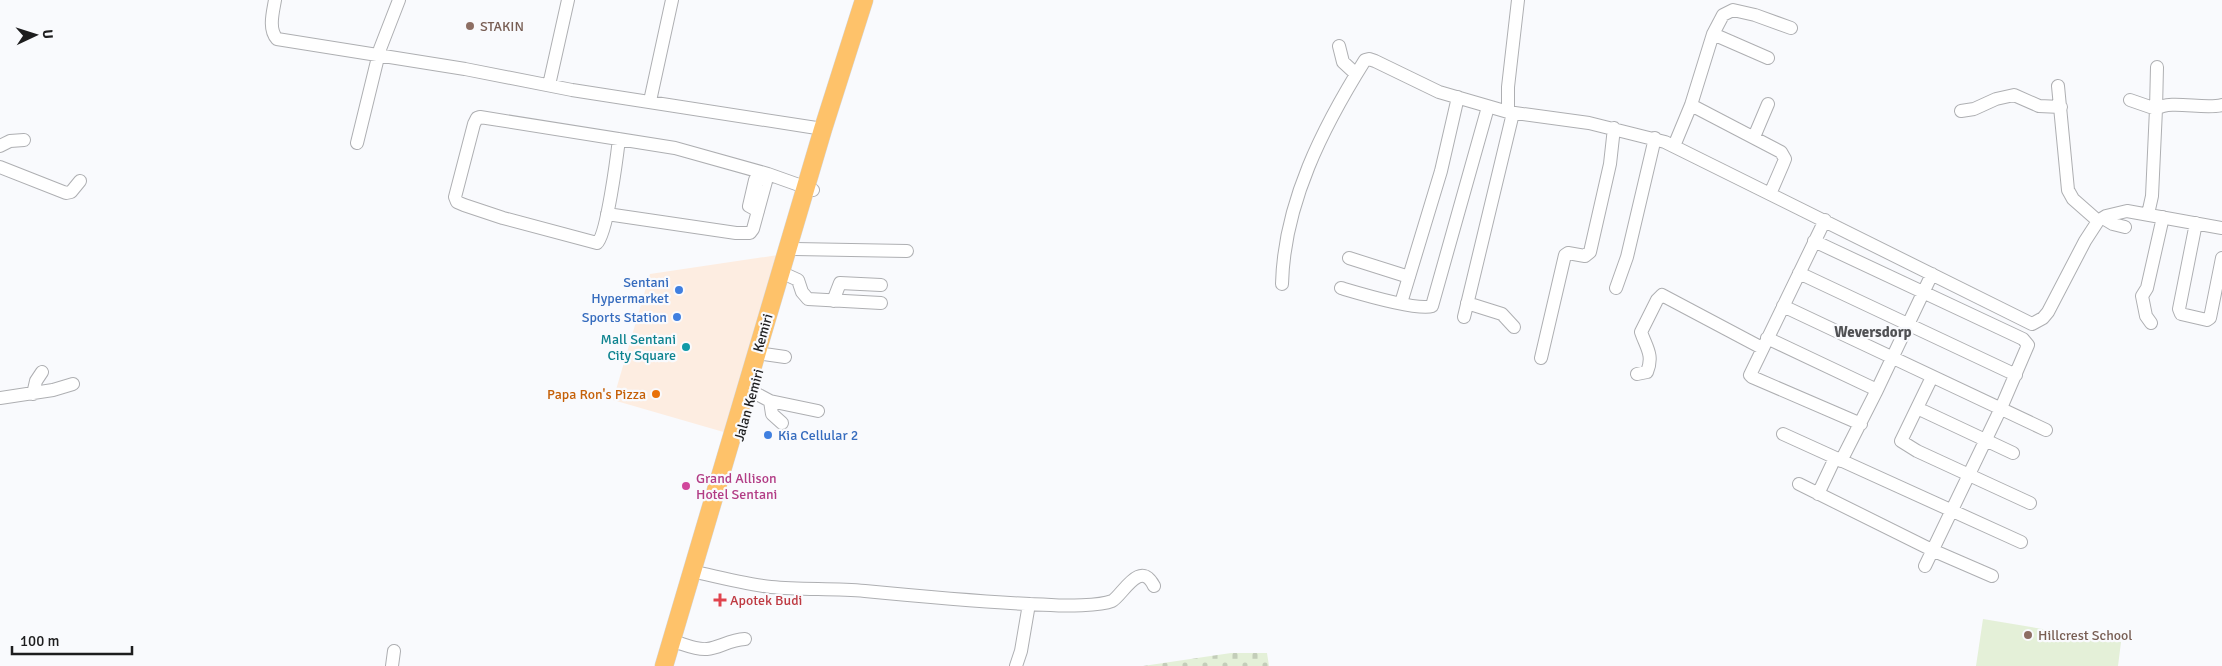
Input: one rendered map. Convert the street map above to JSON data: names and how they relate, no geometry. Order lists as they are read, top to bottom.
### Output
{
  "streets": {
    "highway": ["Kemiri", "Jalan Kemiri"]
  },
  "crossings": [
    ["Kemiri", "Jalan Kemiri"]
  ],
  "districts": ["Weversdorp"],
  "places": {
    "other": [
      "STAKIN",
      "Sentani Hypermarket",
      "Sports Station",
      "Mall Sentani City Square",
      "Papa Ron's Pizza",
      "Kia Cellular 2",
      "Grand Allison Hotel Sentani",
      "Hillcrest School"
    ],
    "health": ["Apotek Budi"]
  },
  "scale_bar": "100 m",
  "north": "right"
}
